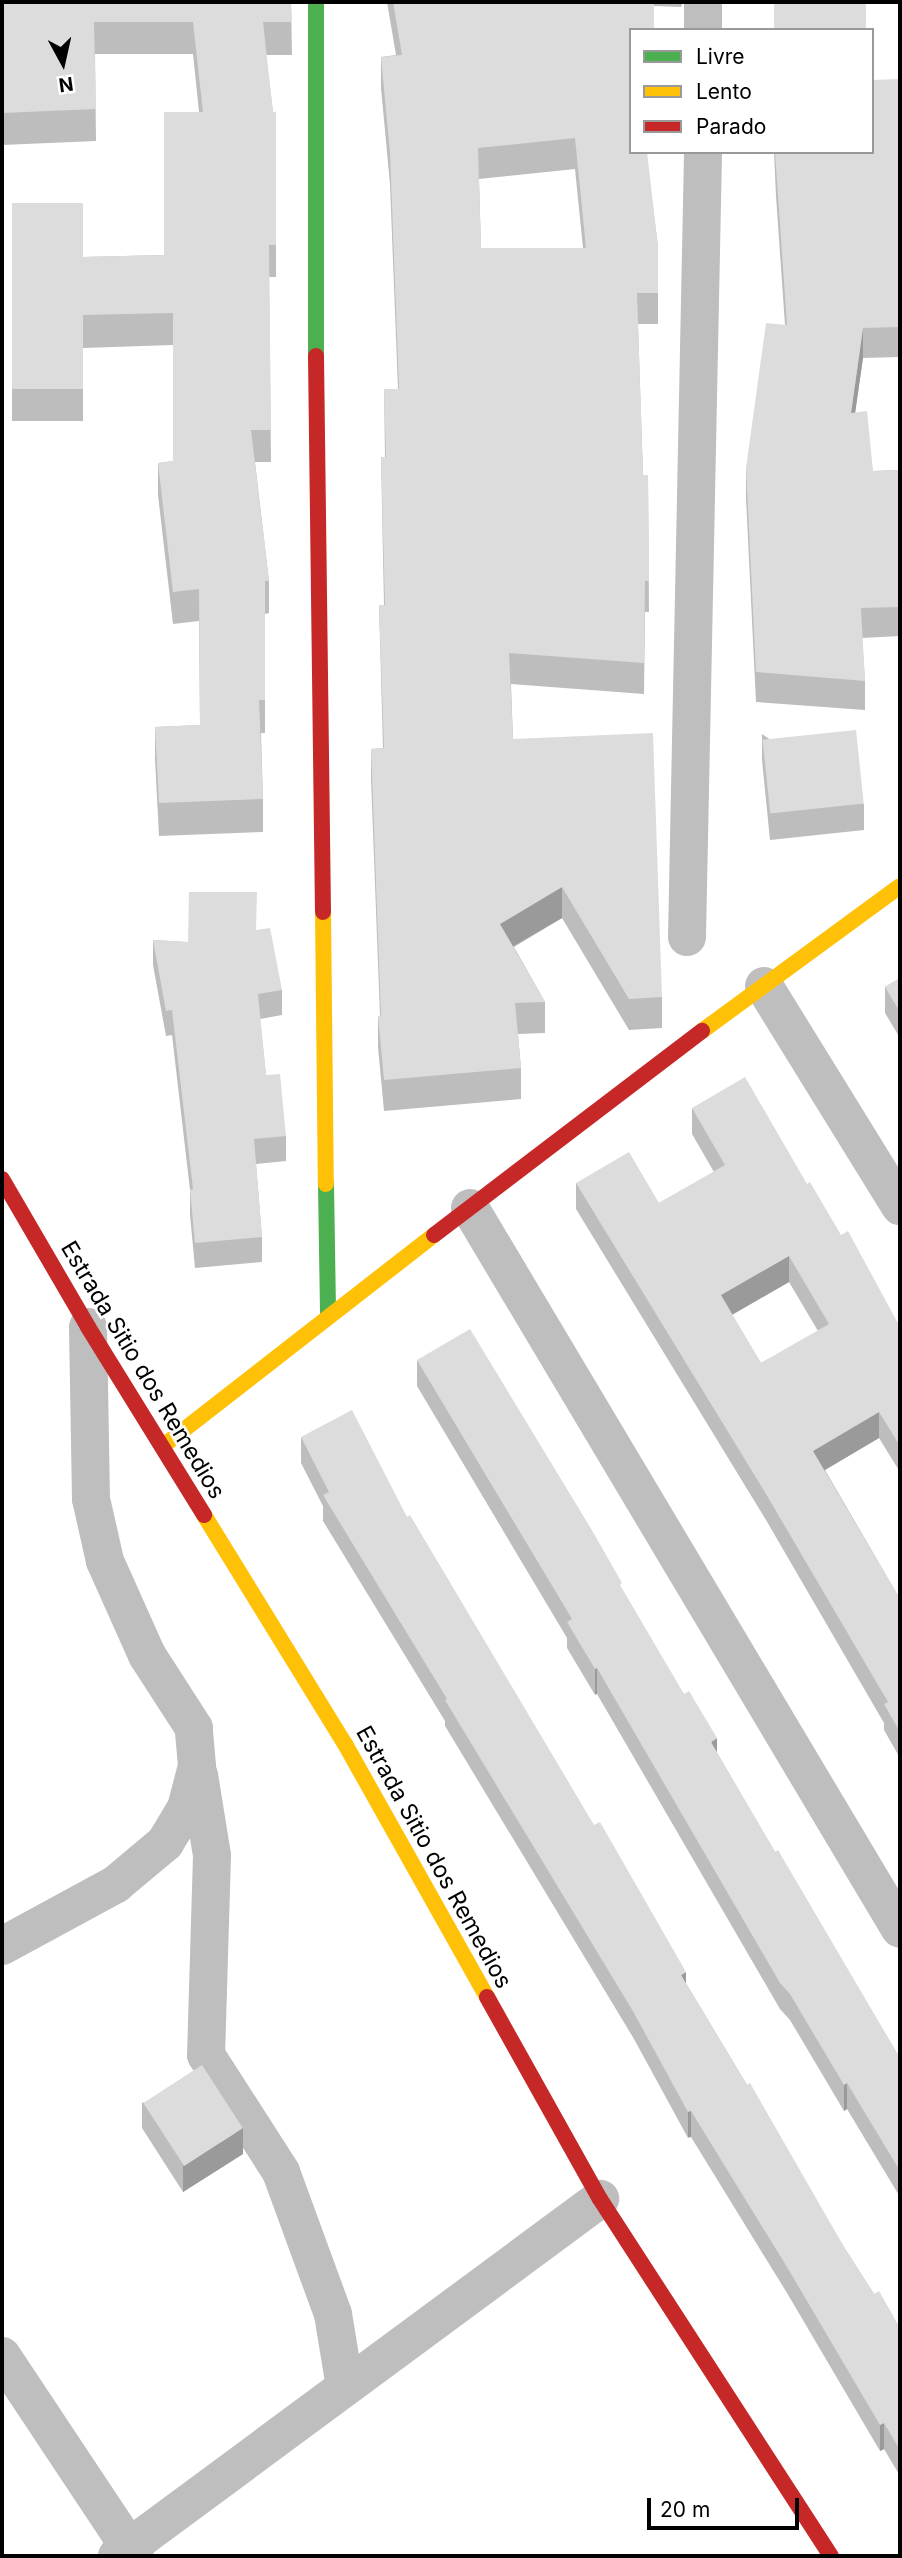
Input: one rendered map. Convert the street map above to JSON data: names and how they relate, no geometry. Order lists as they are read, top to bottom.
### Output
{
  "streets": {
    "street": ["Estrada Sitio dos Remedios"]
  },
  "legend": ["Livre", "Lento", "Parado"],
  "scale_bar": "20 m",
  "north": "bottom"
}
